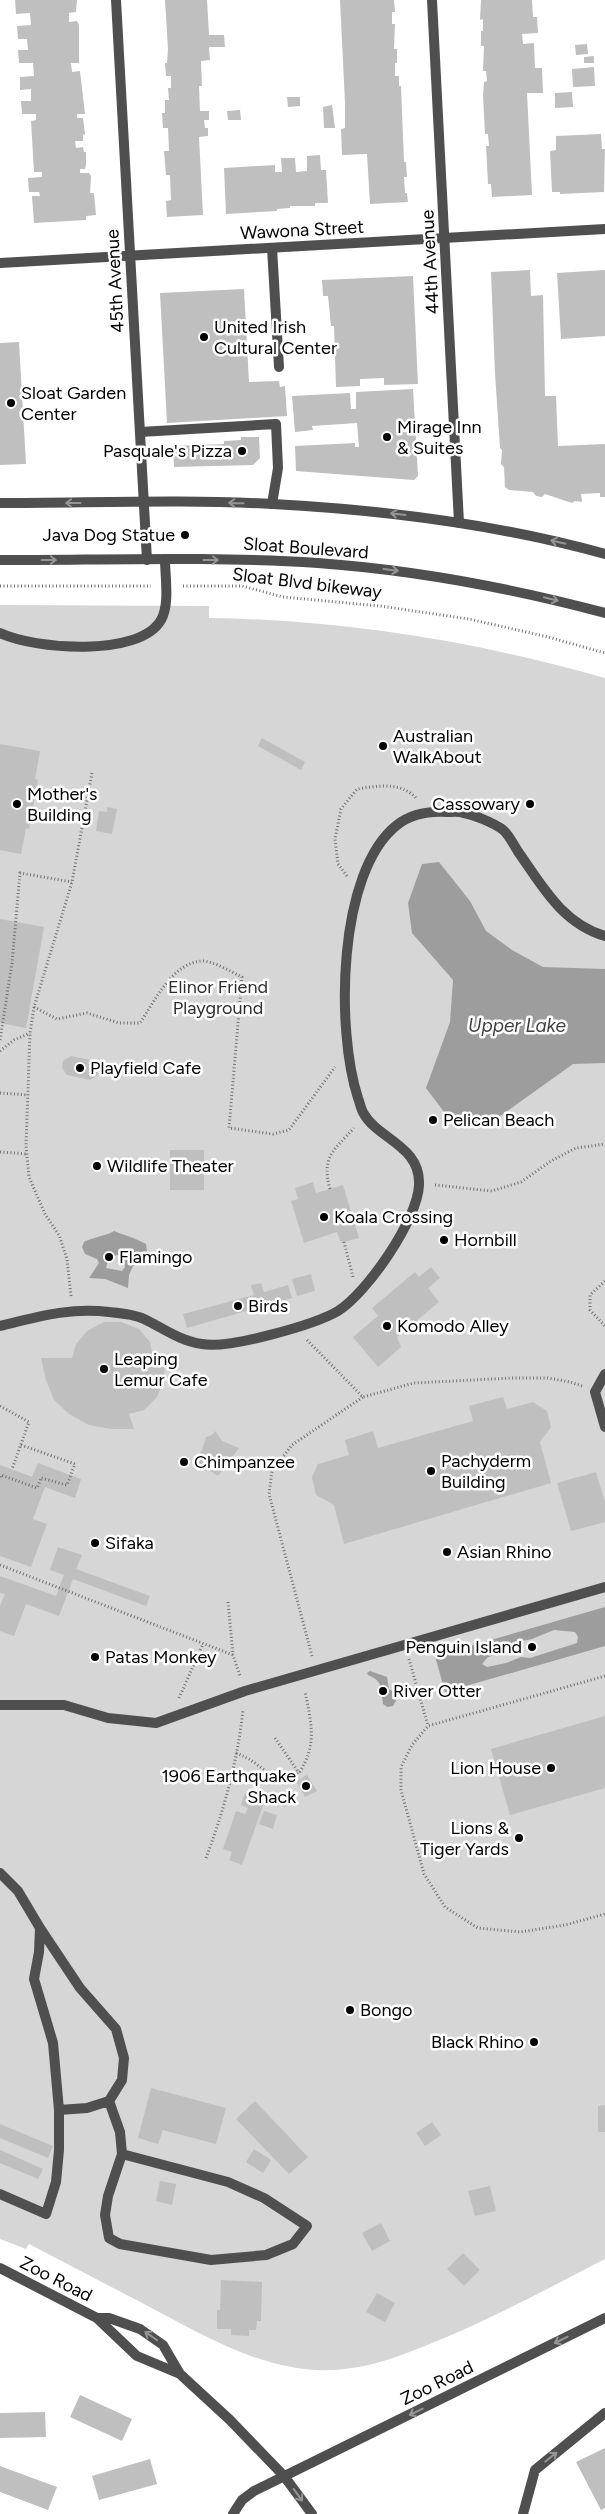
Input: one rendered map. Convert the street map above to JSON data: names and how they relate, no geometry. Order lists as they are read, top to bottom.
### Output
{
  "streets": {
    "street": [
      "Wawona Street",
      "44th Avenue",
      "45th Avenue",
      "Sloat Boulevard",
      "Zoo Road"
    ],
    "path": ["Sloat Blvd bikeway"]
  },
  "crossings": [
    ["Wawona Street", "44th Avenue"],
    ["Wawona Street", "45th Avenue"],
    ["45th Avenue", "Sloat Boulevard"]
  ],
  "water": ["Upper Lake"],
  "parks": ["Elinor Friend Playground"],
  "places": [
    "United Irish Cultural Center",
    "Sloat Garden Center",
    "Mirage Inn & Suites",
    "Pasquale's Pizza",
    "Java Dog Statue",
    "Australian WalkAbout",
    "Mother's Building",
    "Cassowary",
    "Playfield Cafe",
    "Pelican Beach",
    "Wildlife Theater",
    "Koala Crossing",
    "Hornbill",
    "Flamingo",
    "Birds",
    "Komodo Alley",
    "Leaping Lemur Cafe",
    "Chimpanzee",
    "Pachyderm Building",
    "Sifaka",
    "Asian Rhino",
    "Penguin Island",
    "Patas Monkey",
    "River Otter",
    "Lion House",
    "1906 Earthquake Shack",
    "Lions & Tiger Yards",
    "Bongo",
    "Black Rhino"
  ]
}
